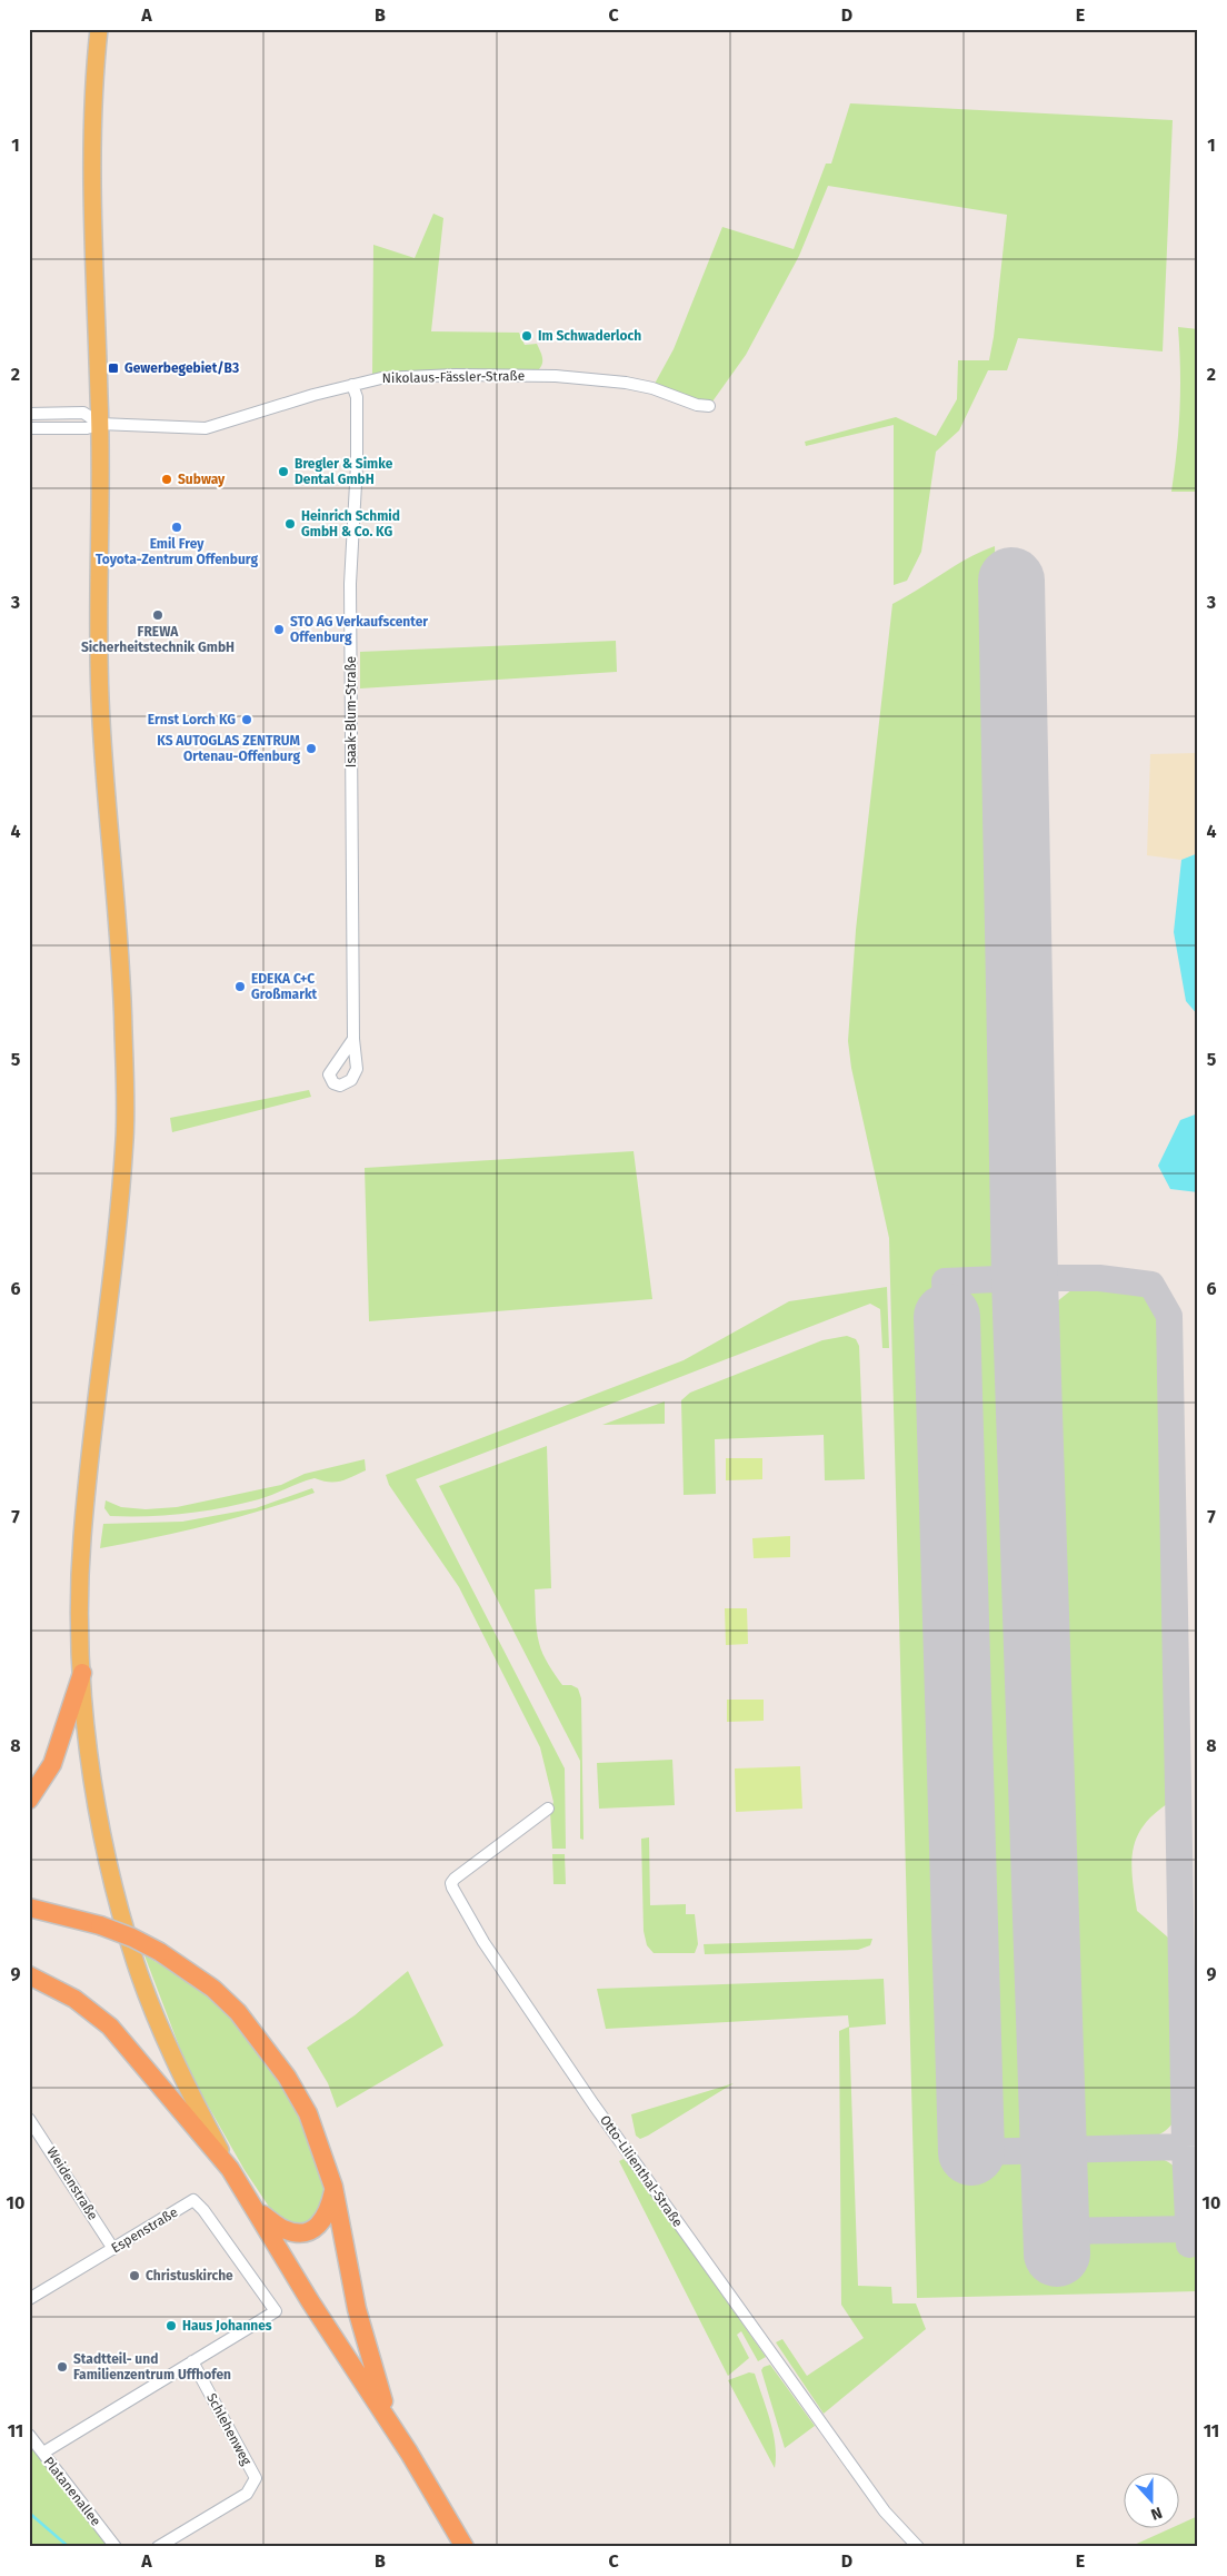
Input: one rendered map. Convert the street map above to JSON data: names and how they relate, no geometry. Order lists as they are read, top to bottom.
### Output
{
  "streets": {
    "street": [
      "Nikolaus-Fässler-Straße",
      "Isaak-Blum-Straße",
      "Otto-Lilienthal-Straße",
      "Weidenstraße",
      "Espenstraße",
      "Schlehenweg",
      "Platanenallee"
    ]
  },
  "crossings": [
    ["Nikolaus-Fässler-Straße", "Isaak-Blum-Straße"],
    ["Weidenstraße", "Espenstraße"],
    ["Espenstraße", "Schlehenweg"],
    ["Espenstraße", "Platanenallee"]
  ],
  "places": {
    "other": [
      "Im Schwaderloch",
      "Bregler & Simke Dental GmbH",
      "Subway",
      "Heinrich Schmid GmbH & Co. KG",
      "Emil Frey Toyota-Zentrum Offenburg",
      "FREWA Sicherheitstechnik GmbH",
      "STO AG Verkaufscenter Offenburg",
      "Ernst Lorch KG",
      "KS AUTOGLAS ZENTRUM Ortenau-Offenburg",
      "EDEKA C+C Großmarkt",
      "Christuskirche",
      "Haus Johannes",
      "Stadtteil- und Familienzentrum Uffhofen"
    ],
    "transit": ["Gewerbegebiet/B3"]
  },
  "north": "bottom",
  "grid": {
    "columns": [
      "A",
      "B",
      "C",
      "D",
      "E"
    ],
    "rows": [
      "1",
      "2",
      "3",
      "4",
      "5",
      "6",
      "7",
      "8",
      "9",
      "10",
      "11"
    ]
  }
}
